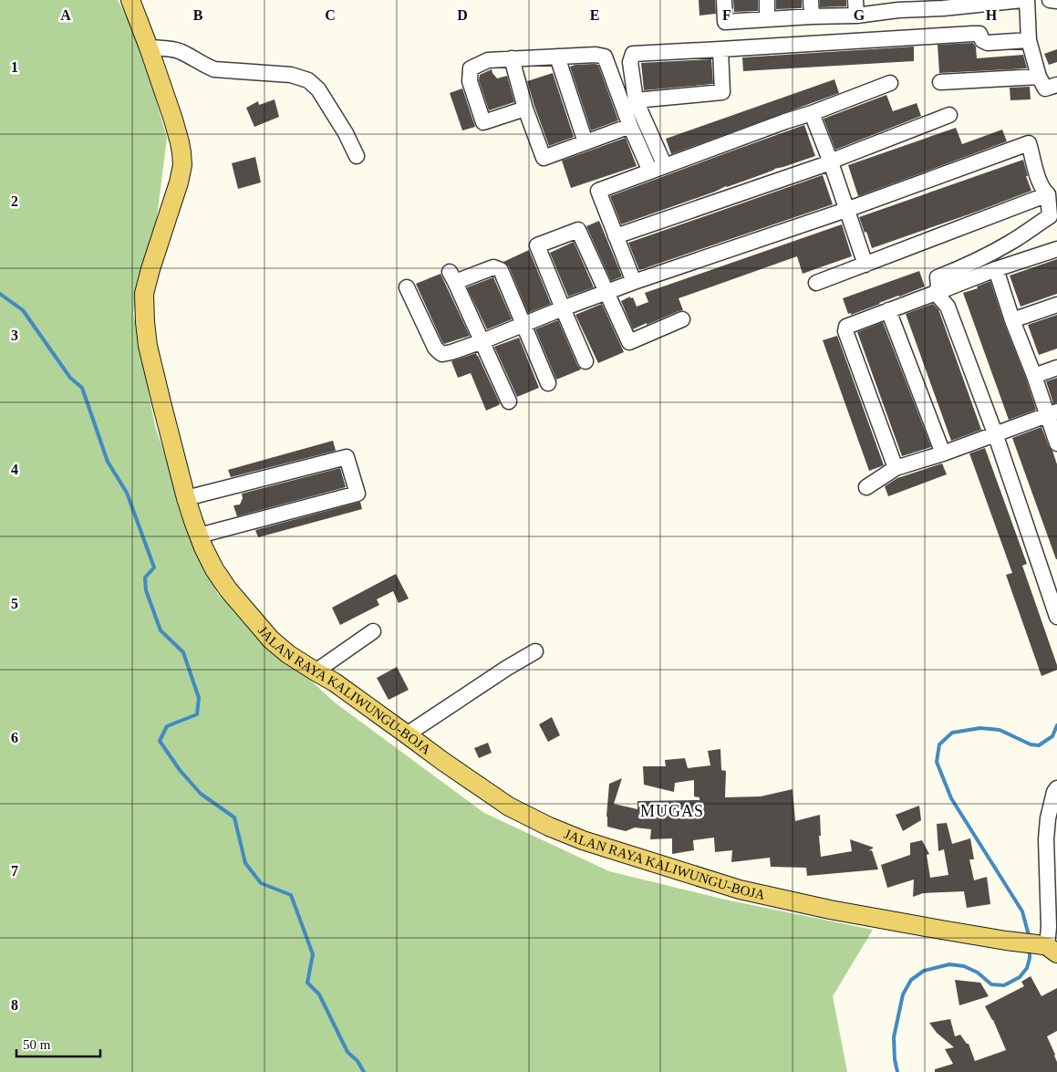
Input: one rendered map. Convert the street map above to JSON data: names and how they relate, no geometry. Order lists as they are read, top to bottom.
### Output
{
  "streets": {
    "main road": ["JALAN RAYA KALIWUNGU-BOJA"]
  },
  "districts": ["MUGAS"],
  "scale_bar": "50 m",
  "grid": {
    "columns": [
      "A",
      "B",
      "C",
      "D",
      "E",
      "F",
      "G",
      "H"
    ],
    "rows": [
      "1",
      "2",
      "3",
      "4",
      "5",
      "6",
      "7",
      "8"
    ]
  }
}
